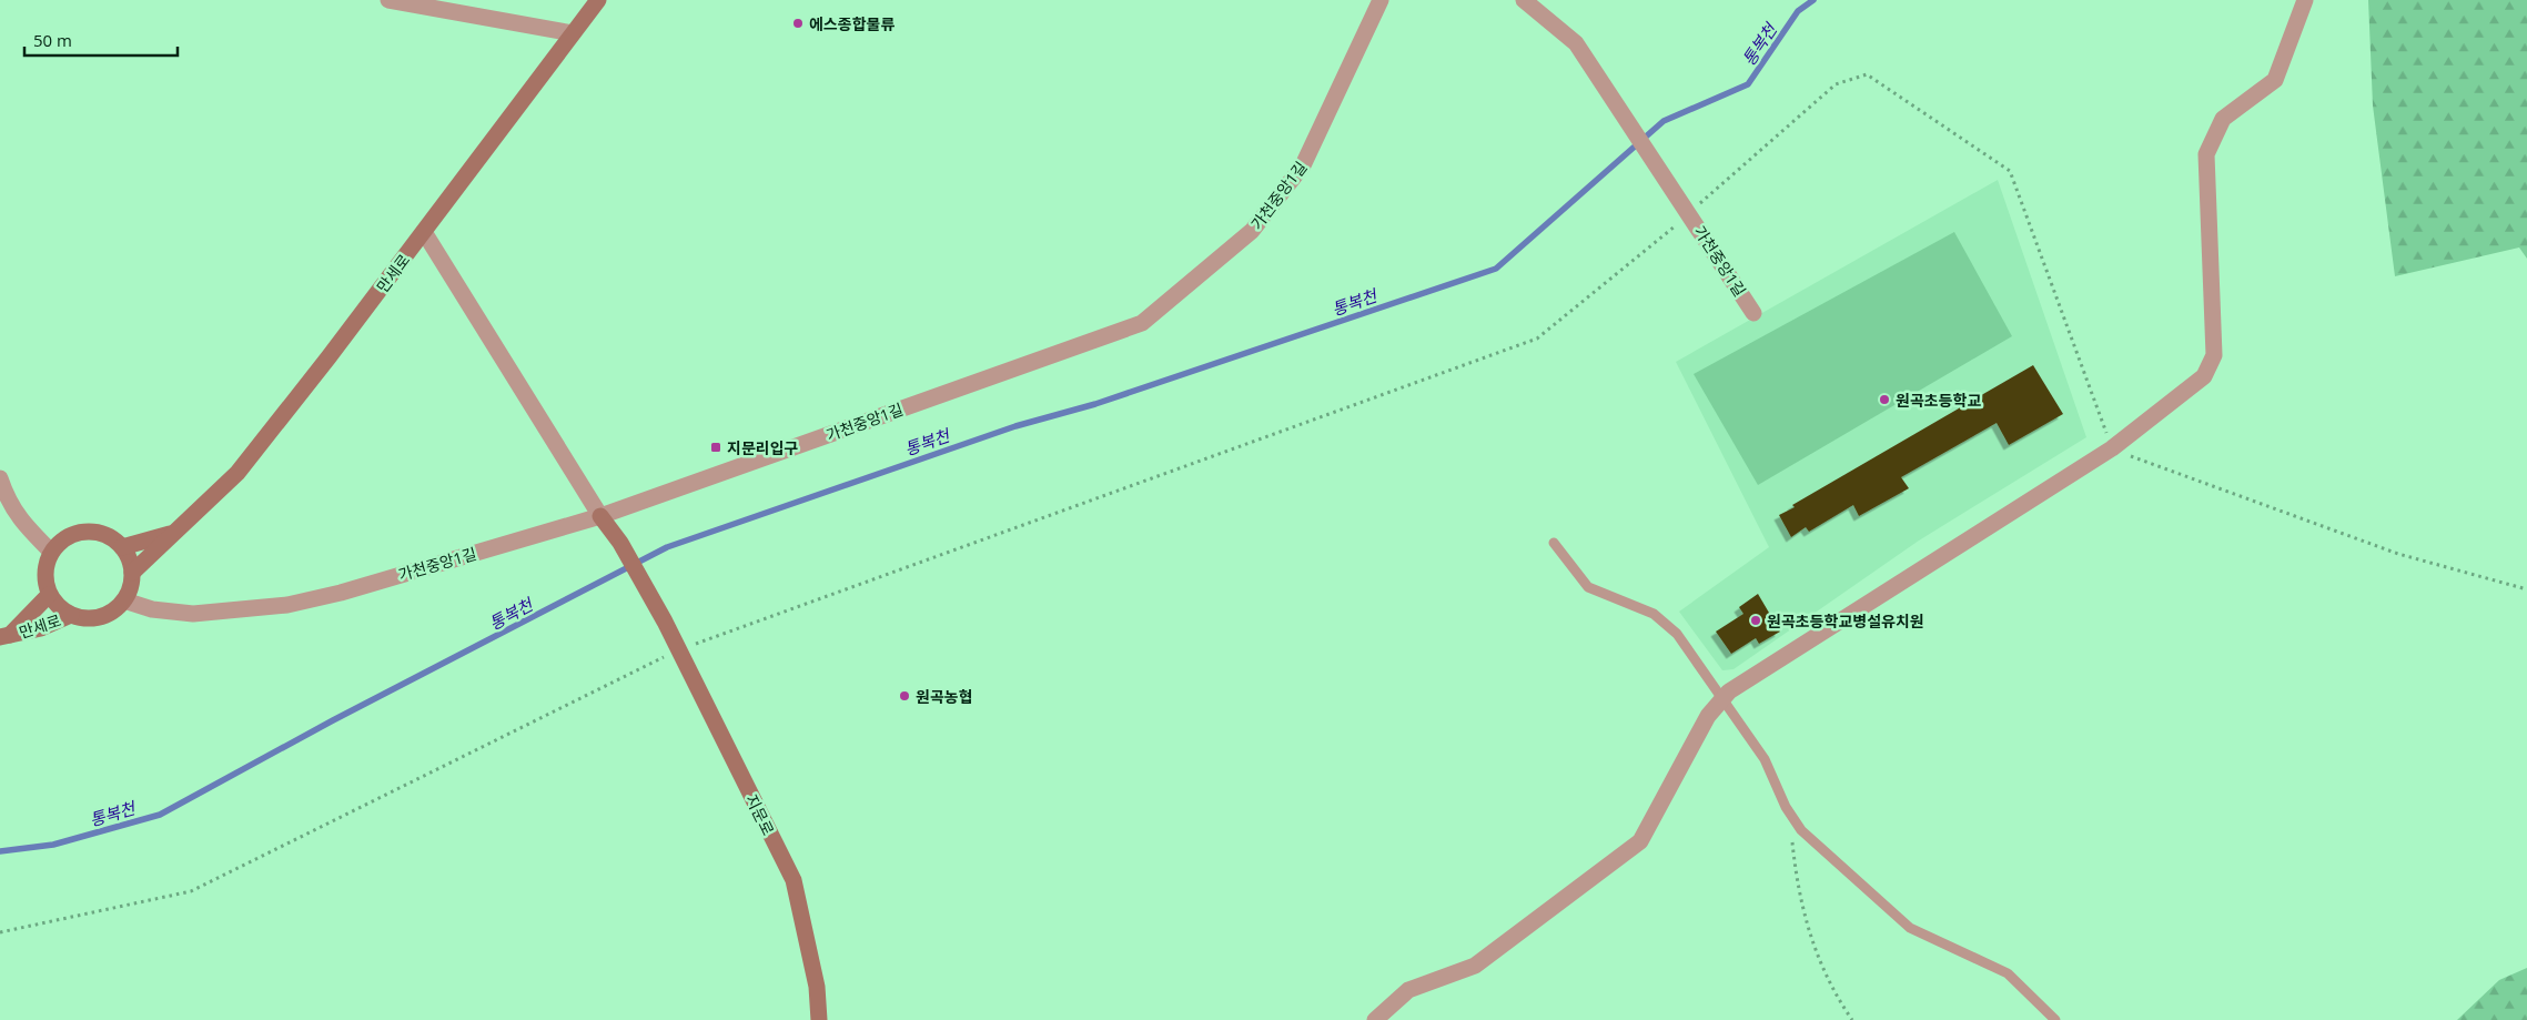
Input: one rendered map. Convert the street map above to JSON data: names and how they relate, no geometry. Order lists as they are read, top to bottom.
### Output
{
  "streets": {
    "main road": ["만세로", "지문로"],
    "street": ["가천중앙1길"]
  },
  "crossings": [
    ["가천중앙1길", "만세로"],
    ["가천중앙1길", "지문로"]
  ],
  "water": ["통복천"],
  "places": {
    "other": [
      "에스종합물류",
      "원곡초등학교",
      "원곡초등학교병설유치원",
      "원곡농협"
    ],
    "transit": ["지문리입구"]
  },
  "scale_bar": "50 m"
}
